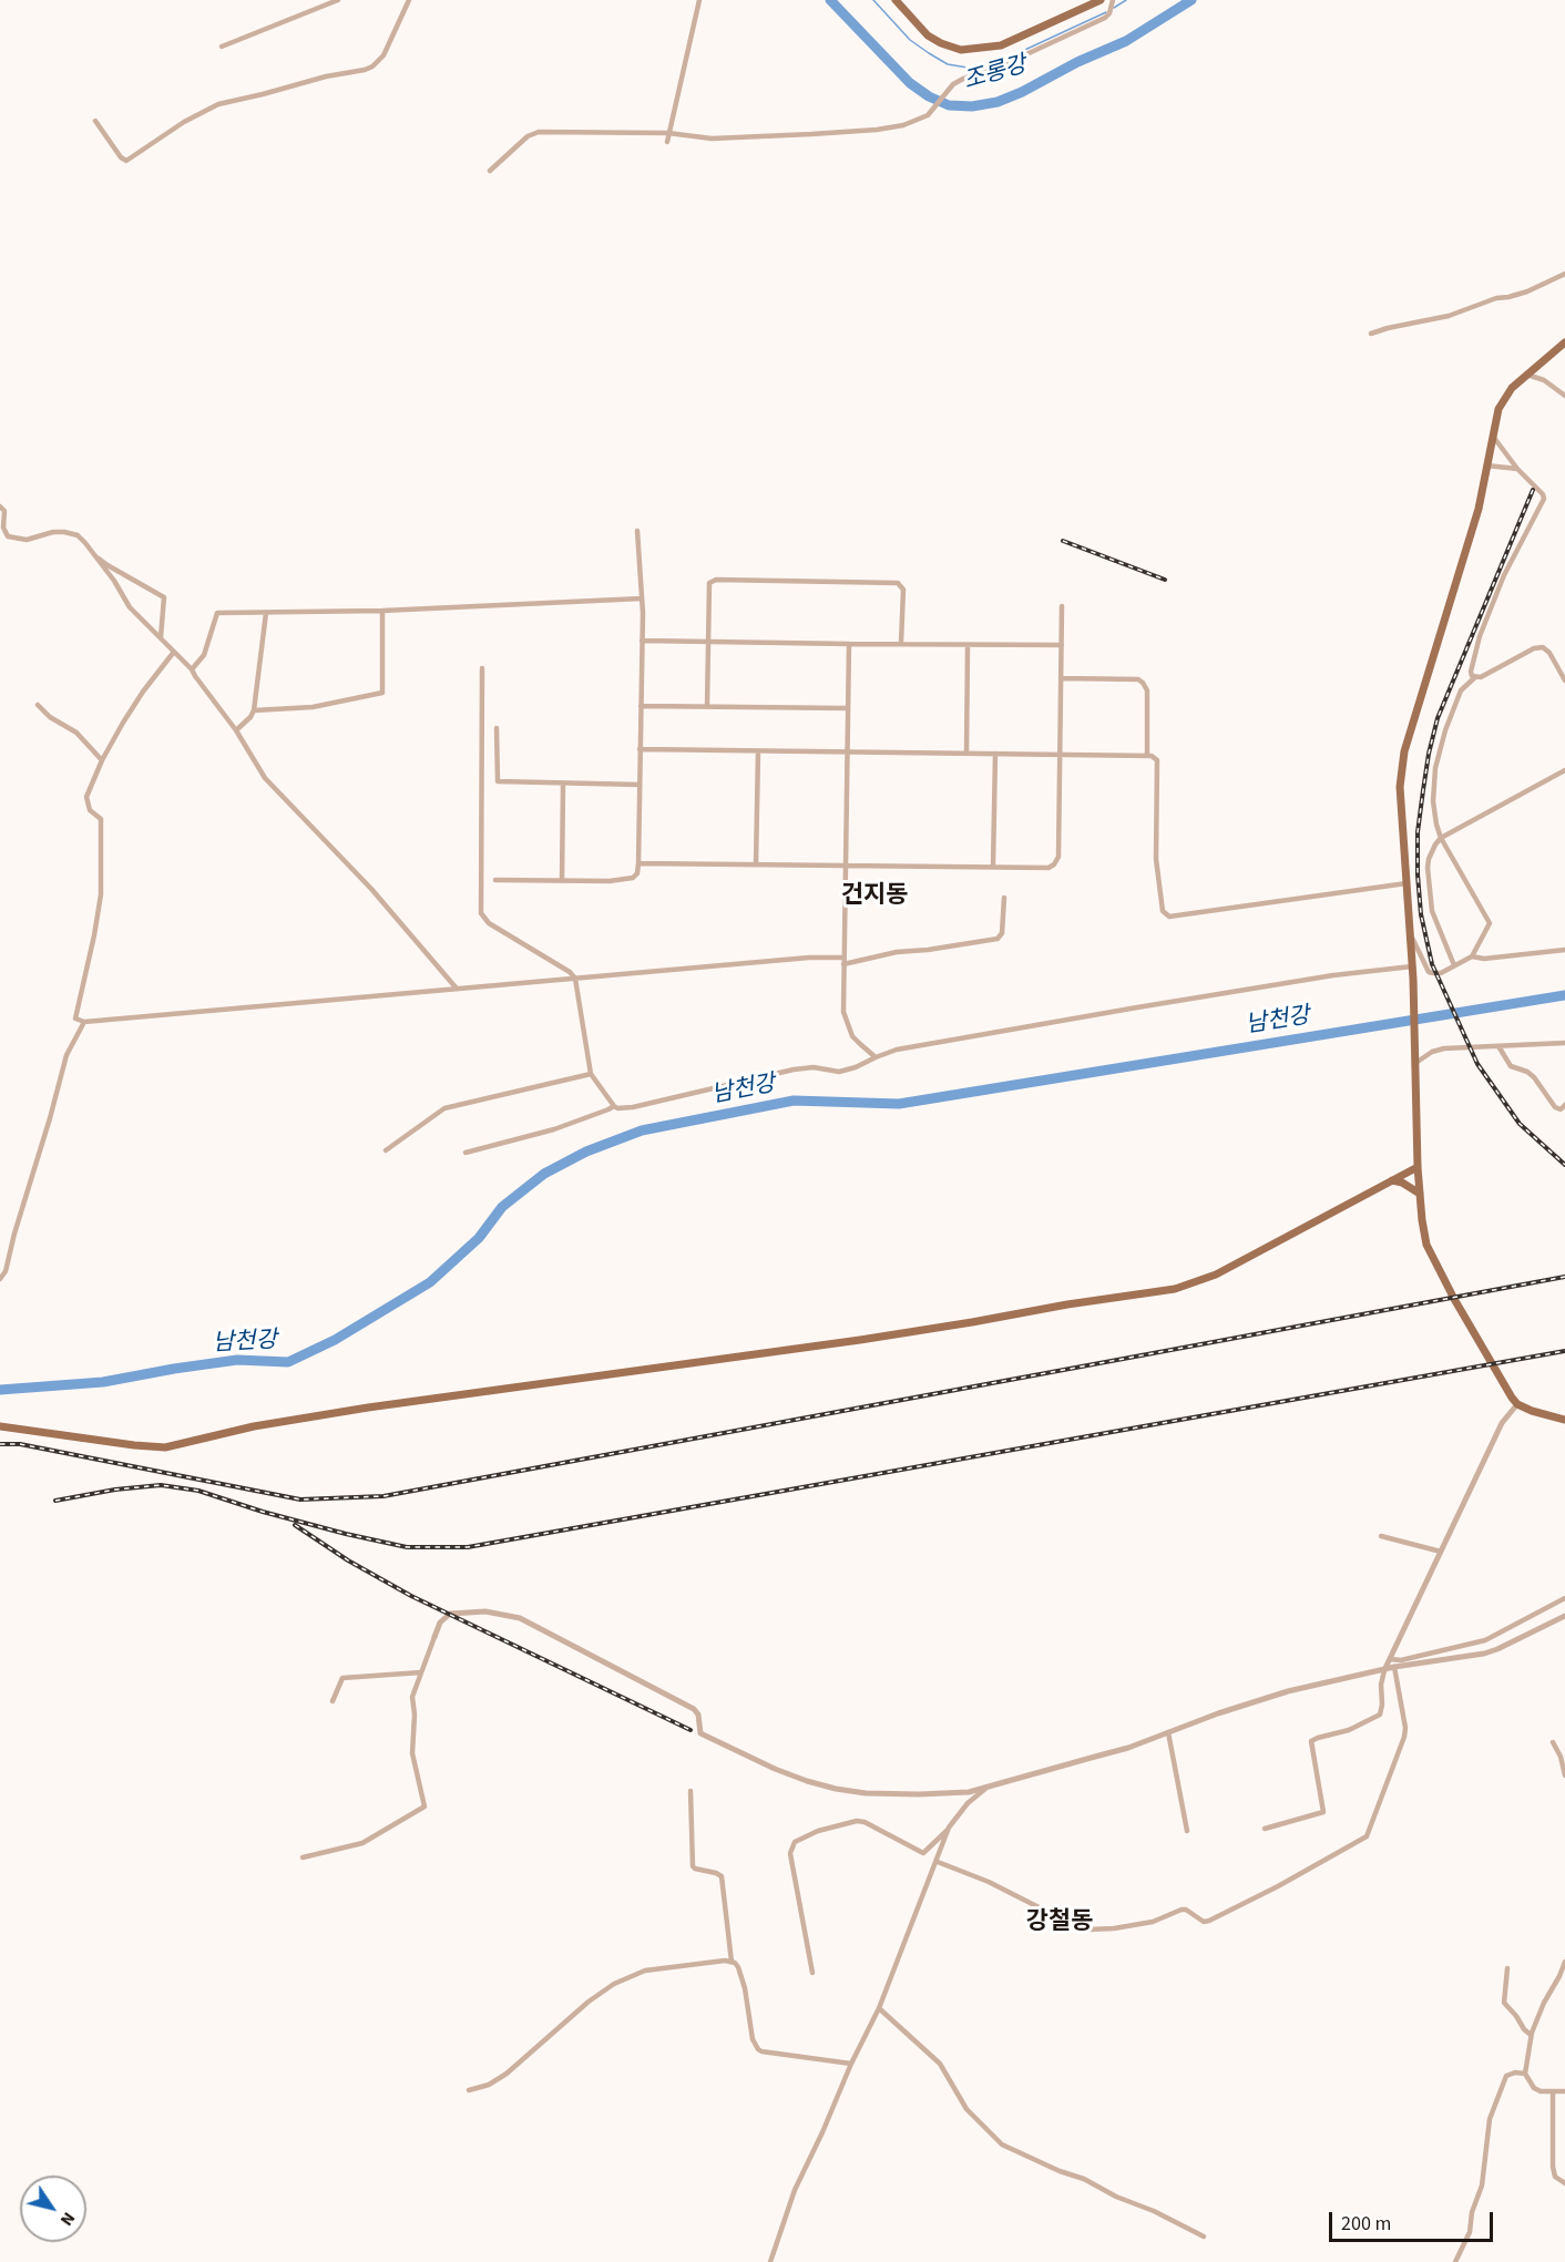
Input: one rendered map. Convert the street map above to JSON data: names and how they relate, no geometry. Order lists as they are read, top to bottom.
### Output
{
  "districts": ["건지동", "강철동"],
  "water": ["조롱강", "남천강"],
  "scale_bar": "200 m",
  "north": "bottom right"
}
